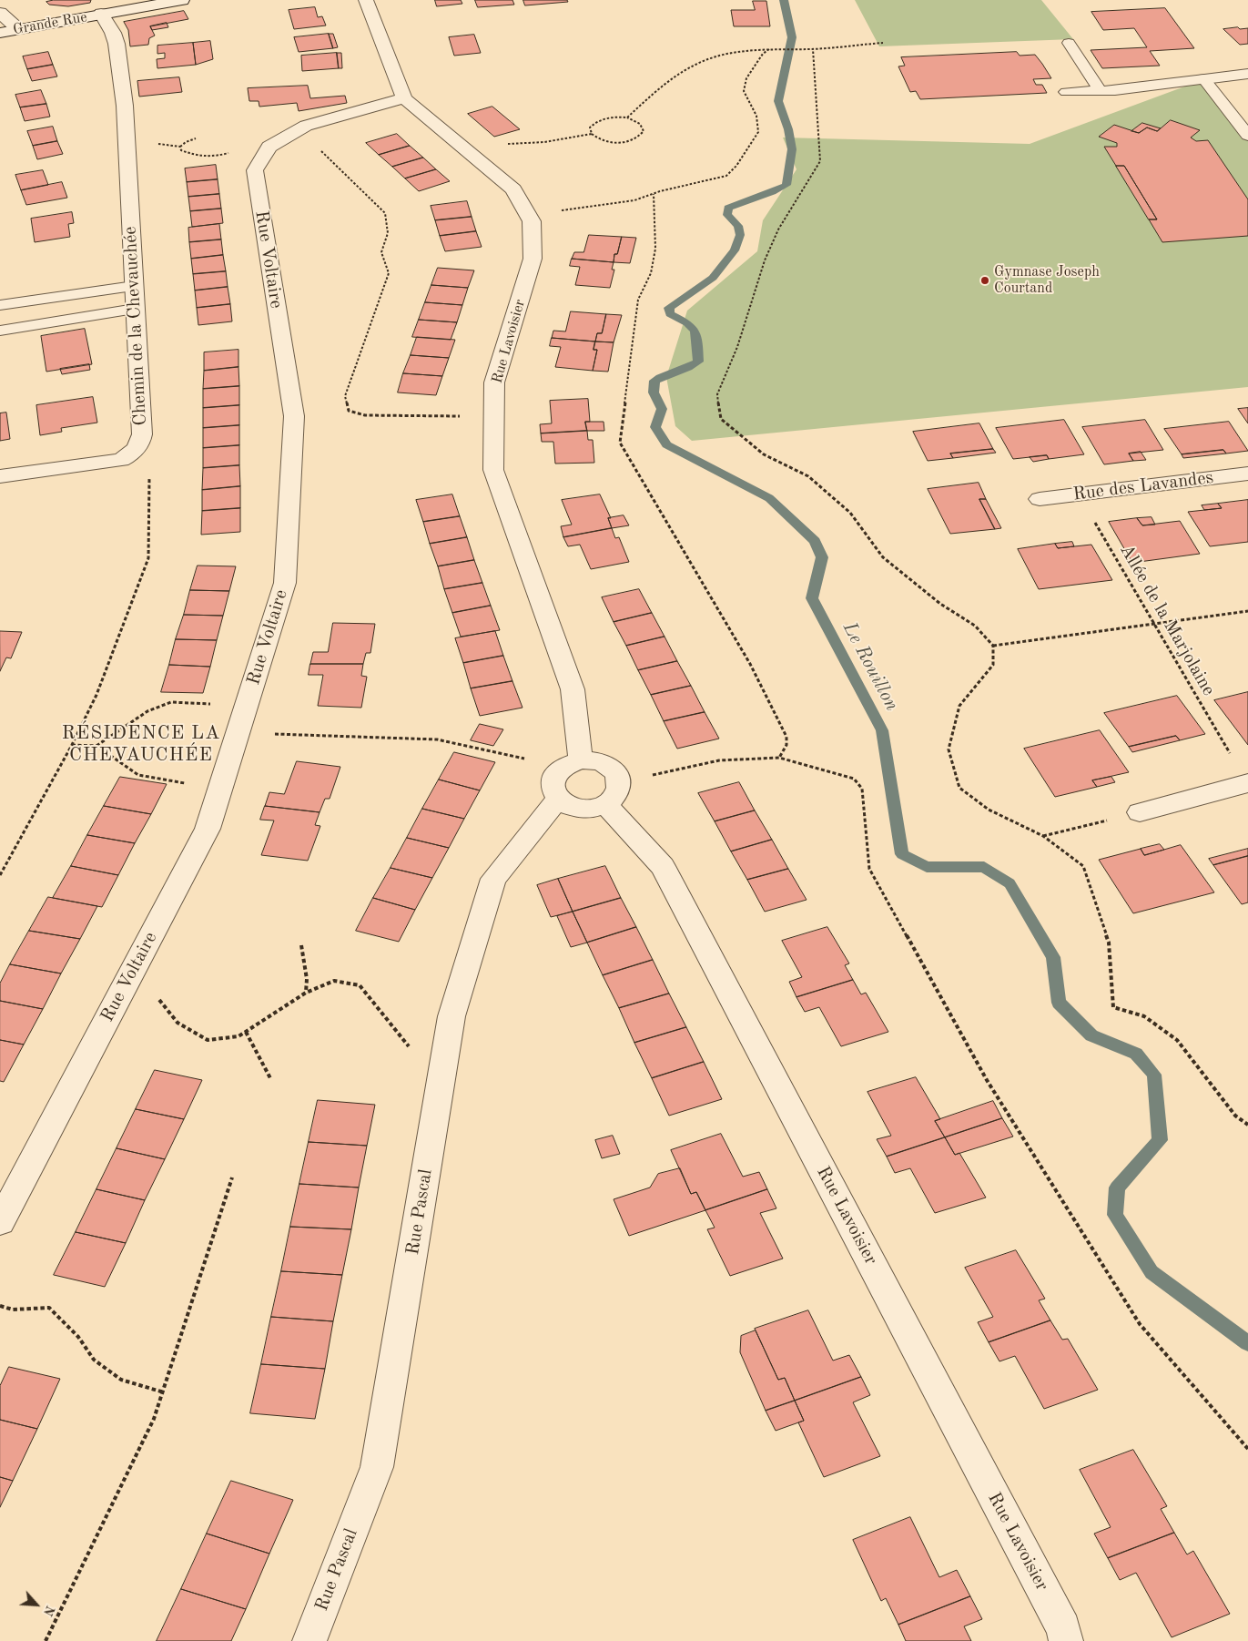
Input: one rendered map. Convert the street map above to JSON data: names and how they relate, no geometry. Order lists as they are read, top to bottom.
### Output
{
  "streets": {
    "street": [
      "Grande Rue",
      "Rue Voltaire",
      "Chemin de la Chevauchée",
      "Rue Lavoisier",
      "Rue des Lavandes",
      "Rue Pascal"
    ],
    "path": ["Allée de la Marjolaine"]
  },
  "crossings": [
    ["Grande Rue", "Chemin de la Chevauchée"],
    ["Rue Voltaire", "Rue Lavoisier"],
    ["Rue Lavoisier", "Rue Pascal"],
    ["Rue des Lavandes", "Allée de la Marjolaine"]
  ],
  "districts": ["RÉSIDENCE LA CHEVAUCHÉE"],
  "water": ["Le Rouillon"],
  "places": ["Gymnase Joseph Courtand"],
  "north": "bottom right"
}
